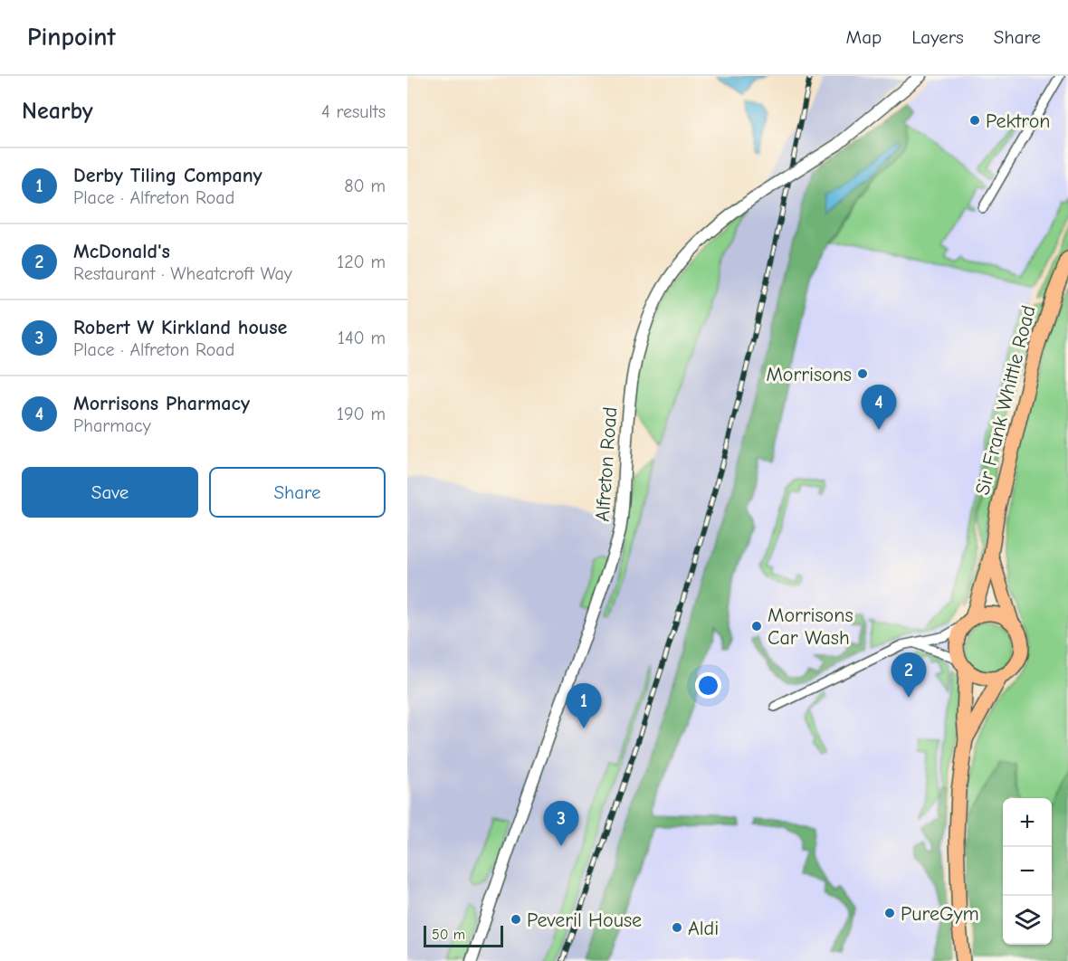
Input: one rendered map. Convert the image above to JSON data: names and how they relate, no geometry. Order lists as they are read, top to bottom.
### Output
{
  "streets": {
    "highway": ["Sir Frank Whittle Road"],
    "street": ["Alfreton Road"]
  },
  "places": [
    "Pektron",
    "Morrisons",
    "Morrisons Car Wash",
    "PureGym",
    "Peveril House",
    "Aldi"
  ],
  "scale_bar": "50 m",
  "page": {
    "header": "Pinpoint",
    "nav": ["Map", "Layers", "Share"],
    "heading": ["Nearby", "4 results"],
    "list": [
      {
        "mark": "1",
        "name": "Derby Tiling Company",
        "note": "Place · Alfreton Road",
        "value": "80 m"
      },
      {
        "mark": "2",
        "name": "McDonald's",
        "note": "Restaurant · Wheatcroft Way",
        "value": "120 m"
      },
      {
        "mark": "3",
        "name": "Robert W Kirkland house",
        "note": "Place · Alfreton Road",
        "value": "140 m"
      },
      {
        "mark": "4",
        "name": "Morrisons Pharmacy",
        "note": "Pharmacy",
        "value": "190 m"
      }
    ],
    "pins": [
      "4",
      "2",
      "1",
      "3"
    ],
    "buttons": ["Save", "Share"],
    "map_buttons": ["+", "−"],
    "scale": "50 m"
  }
}
